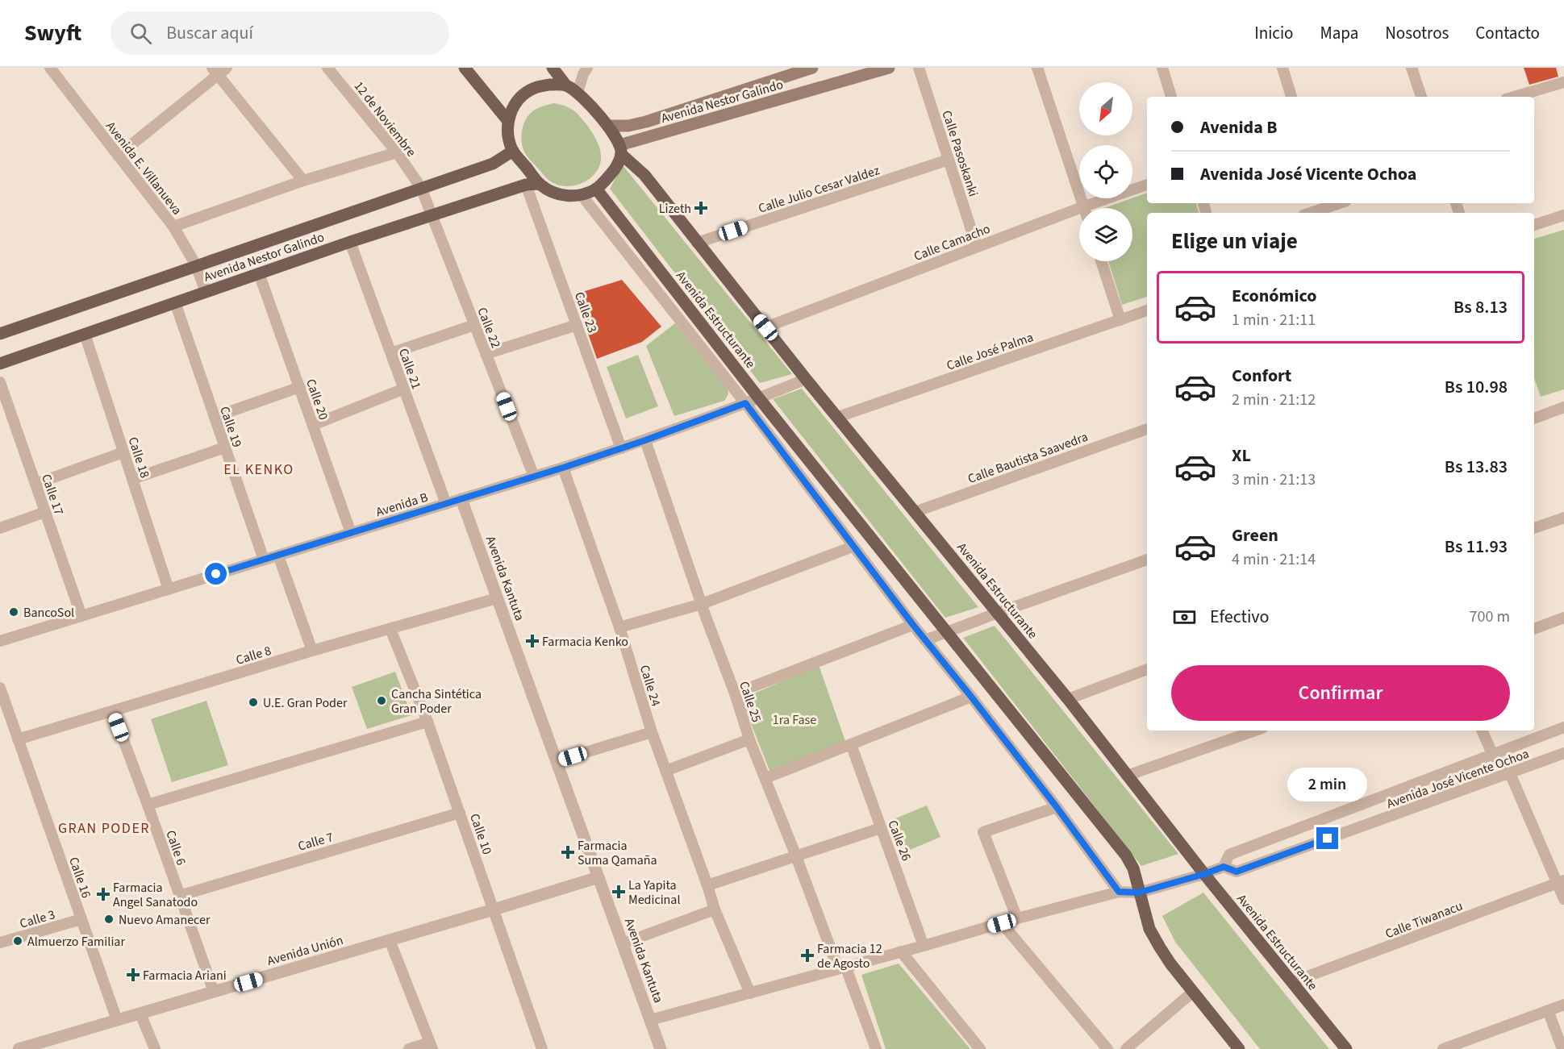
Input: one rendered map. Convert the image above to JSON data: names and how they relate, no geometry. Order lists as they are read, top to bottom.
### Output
{
  "streets": {
    "main road": ["Avenida Nestor Galindo", "Avenida Estructurante"],
    "street": [
      "12 de Noviembre",
      "Calle Pasoskanki",
      "Avenida E. Villanueva",
      "Calle Julio Cesar Valdez",
      "Calle Camacho",
      "Calle 23",
      "Calle 22",
      "Calle José Palma",
      "Calle 21",
      "Calle 20",
      "Calle 19",
      "Calle 18",
      "Calle Bautista Saavedra",
      "Calle 17",
      "Avenida B",
      "Avenida Kantuta",
      "Calle 8",
      "Calle 24",
      "Calle 25",
      "Avenida José Vicente Ochoa",
      "Calle 10",
      "Calle 26",
      "Calle 7",
      "Calle 6",
      "Calle 16",
      "Calle 3",
      "Calle Tiwanacu",
      "Avenida Unión"
    ]
  },
  "crossings": [
    ["Avenida Nestor Galindo", "12 de Noviembre"],
    ["Avenida Nestor Galindo", "Avenida E. Villanueva"],
    ["Avenida Nestor Galindo", "Calle 23"],
    ["Avenida Nestor Galindo", "Avenida Estructurante"],
    ["Avenida Nestor Galindo", "Calle 22"],
    ["Avenida Nestor Galindo", "Calle 21"],
    ["Avenida Nestor Galindo", "Calle 20"],
    ["Avenida Nestor Galindo", "Calle 19"],
    ["Avenida Nestor Galindo", "Calle 18"],
    ["12 de Noviembre", "Calle 22"],
    ["Calle Pasoskanki", "Calle Julio Cesar Valdez"],
    ["Calle Pasoskanki", "Calle Camacho"],
    ["Calle Julio Cesar Valdez", "Avenida Estructurante"],
    ["Calle Camacho", "Avenida Estructurante"],
    ["Calle 23", "Avenida B"],
    ["Avenida Estructurante", "Calle José Palma"],
    ["Avenida Estructurante", "Calle Bautista Saavedra"],
    ["Avenida Estructurante", "Avenida B"],
    ["Avenida Estructurante", "Calle Tiwanacu"],
    ["Calle 22", "Avenida B"],
    ["Calle 21", "Avenida B"],
    ["Calle 20", "Avenida B"],
    ["Calle 19", "Avenida B"],
    ["Calle 18", "Avenida B"],
    ["Calle 17", "Avenida B"],
    ["Avenida B", "Avenida Kantuta"],
    ["Avenida B", "Calle 24"],
    ["Avenida B", "Calle 25"],
    ["Avenida Kantuta", "Calle 8"],
    ["Avenida Kantuta", "Avenida Unión"],
    ["Calle 8", "Calle 10"],
    ["Calle 8", "Calle 6"],
    ["Calle 8", "Calle 16"],
    ["Calle 10", "Calle 7"],
    ["Calle 10", "Avenida Unión"],
    ["Calle 7", "Calle 6"],
    ["Calle 6", "Avenida Unión"],
    ["Calle 16", "Calle 3"],
    ["Calle 16", "Avenida Unión"]
  ],
  "districts": ["EL KENKO", "GRAN PODER"],
  "parks": ["1ra Fase"],
  "places": {
    "health": [
      "Lizeth",
      "Farmacia Kenko",
      "Farmacia Suma Qamaña",
      "La Yapita Medicinal",
      "Farmacia Angel Sanatodo",
      "Farmacia 12 de Agosto",
      "Farmacia Ariani"
    ],
    "other": [
      "BancoSol",
      "Cancha Sintética Gran Poder",
      "U.E. Gran Poder",
      "Nuevo Amanecer",
      "Almuerzo Familiar"
    ]
  },
  "north": "bottom left",
  "page": {
    "header": "Swyft",
    "search": "Buscar aquí",
    "nav": [
      "Inicio",
      "Mapa",
      "Nosotros",
      "Contacto"
    ],
    "banner": ["Avenida B", "Avenida José Vicente Ochoa"],
    "heading": "Elige un viaje",
    "list": [
      {
        "name": "Económico",
        "note": "1 min · 21:11",
        "value": "Bs 8.13"
      },
      {
        "name": "Confort",
        "note": "2 min · 21:12",
        "value": "Bs 10.98"
      },
      {
        "name": "XL",
        "note": "3 min · 21:13",
        "value": "Bs 13.83"
      },
      {
        "name": "Green",
        "note": "4 min · 21:14",
        "value": "Bs 11.93"
      }
    ],
    "pay": ["Efectivo", "700 m"],
    "buttons": "Confirmar",
    "bubble": "2 min"
  }
}
